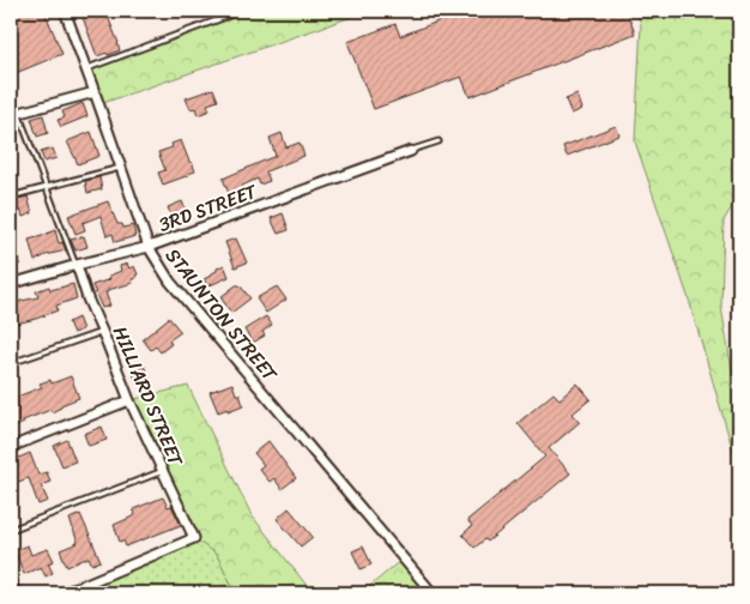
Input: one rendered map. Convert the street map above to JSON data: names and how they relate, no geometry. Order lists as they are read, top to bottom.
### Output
{
  "streets": {
    "street": ["3RD STREET", "STAUNTON STREET", "HILLIARD STREET"]
  },
  "crossings": [
    ["3RD STREET", "STAUNTON STREET"],
    ["3RD STREET", "HILLIARD STREET"]
  ]
}
